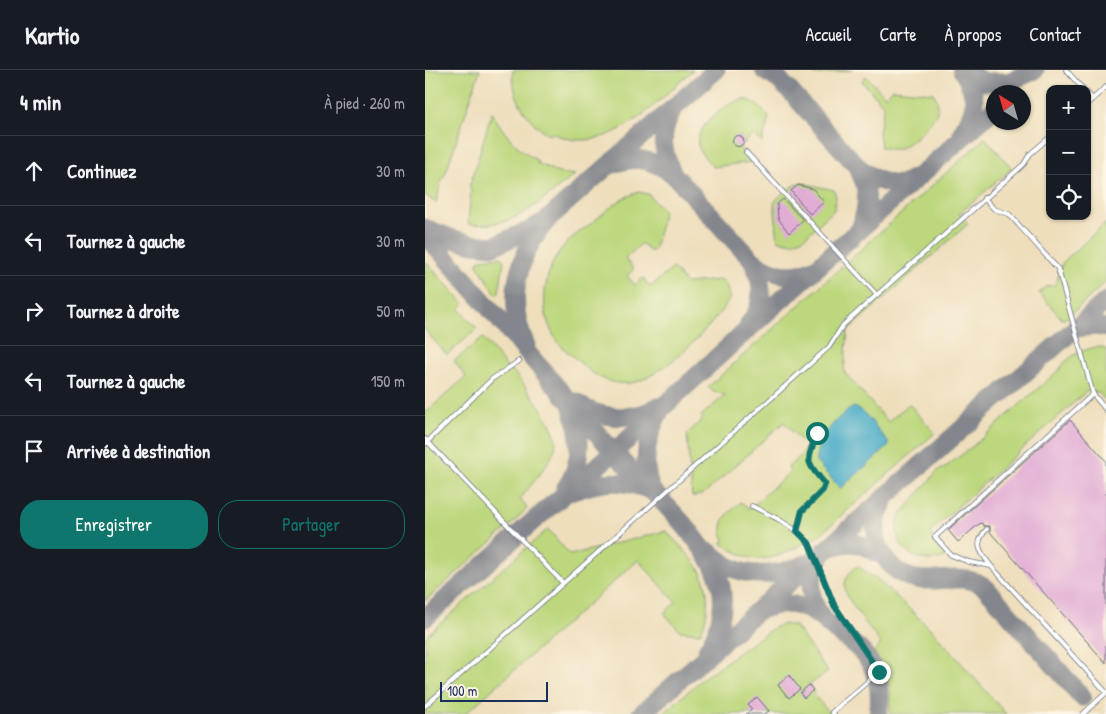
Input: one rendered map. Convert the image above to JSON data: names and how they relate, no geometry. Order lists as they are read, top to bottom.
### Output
{
  "scale_bar": "100 m",
  "north": "top left",
  "page": {
    "header": "Kartio",
    "nav": [
      "Accueil",
      "Carte",
      "À propos",
      "Contact"
    ],
    "heading": ["4 min", "À pied · 260 m"],
    "map_buttons": ["+", "−"],
    "list": [
      ["Continuez", "30 m"],
      ["Tournez à gauche", "30 m"],
      ["Tournez à droite", "50 m"],
      ["Tournez à gauche", "150 m"],
      "Arrivée à destination"
    ],
    "buttons": ["Enregistrer", "Partager"],
    "scale": "100 m"
  }
}
